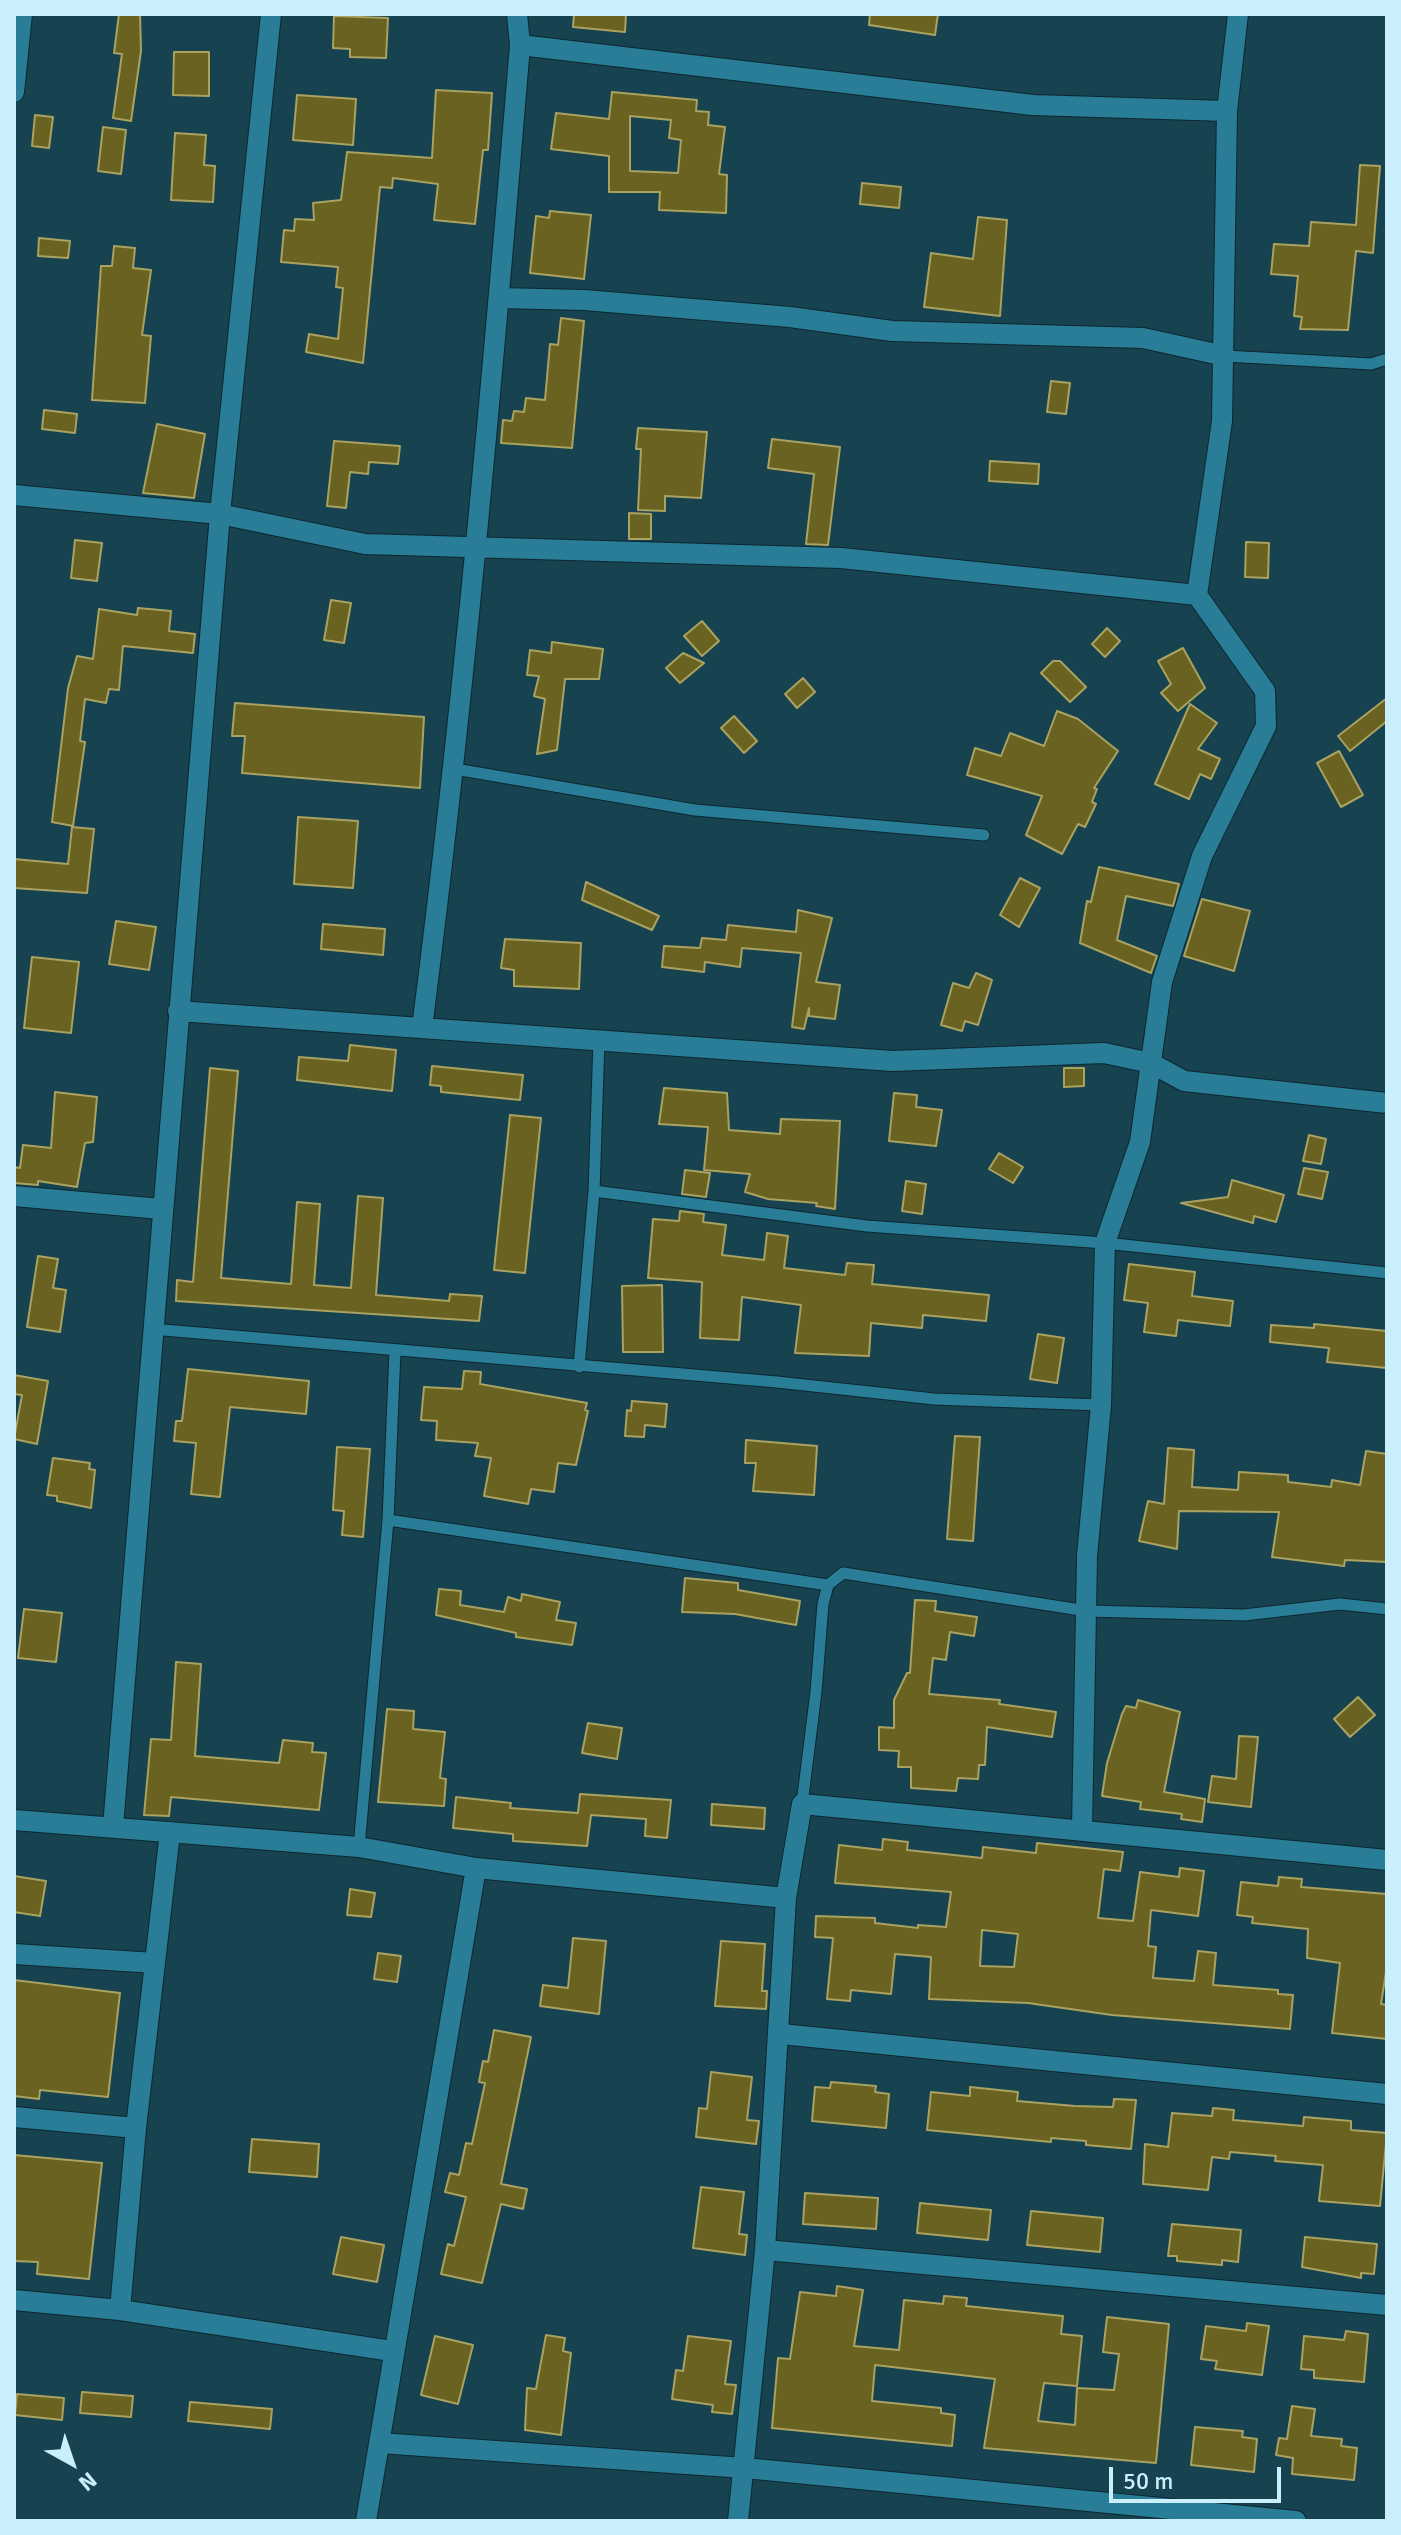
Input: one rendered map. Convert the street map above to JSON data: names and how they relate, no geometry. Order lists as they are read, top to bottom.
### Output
{
  "scale_bar": "50 m",
  "north": "bottom right"
}
